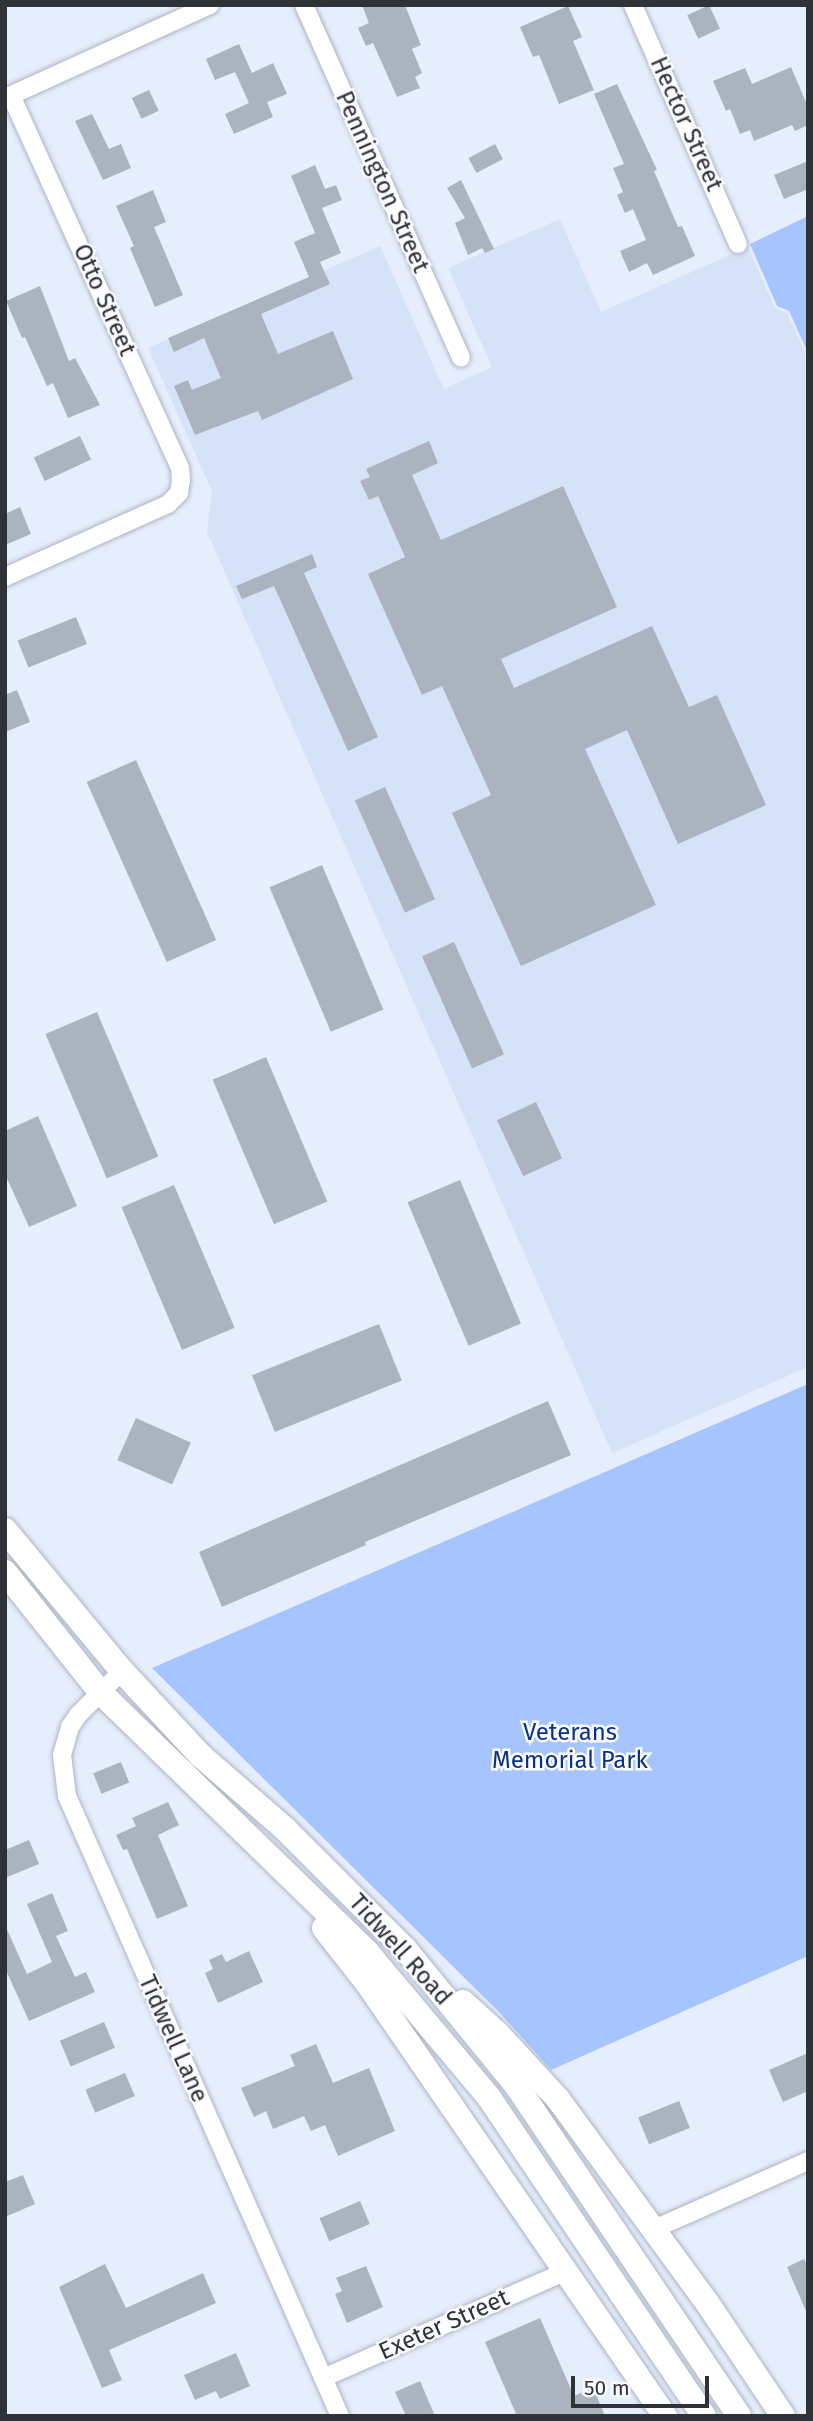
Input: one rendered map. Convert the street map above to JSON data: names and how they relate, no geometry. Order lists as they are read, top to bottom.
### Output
{
  "streets": {
    "main road": ["Tidwell Road"],
    "street": [
      "Hector Street",
      "Pennington Street",
      "Otto Street",
      "Tidwell Lane",
      "Exeter Street"
    ]
  },
  "crossings": [
    ["Tidwell Road", "Tidwell Lane"],
    ["Tidwell Lane", "Exeter Street"]
  ],
  "parks": ["Veterans Memorial Park"],
  "scale_bar": "50 m"
}
